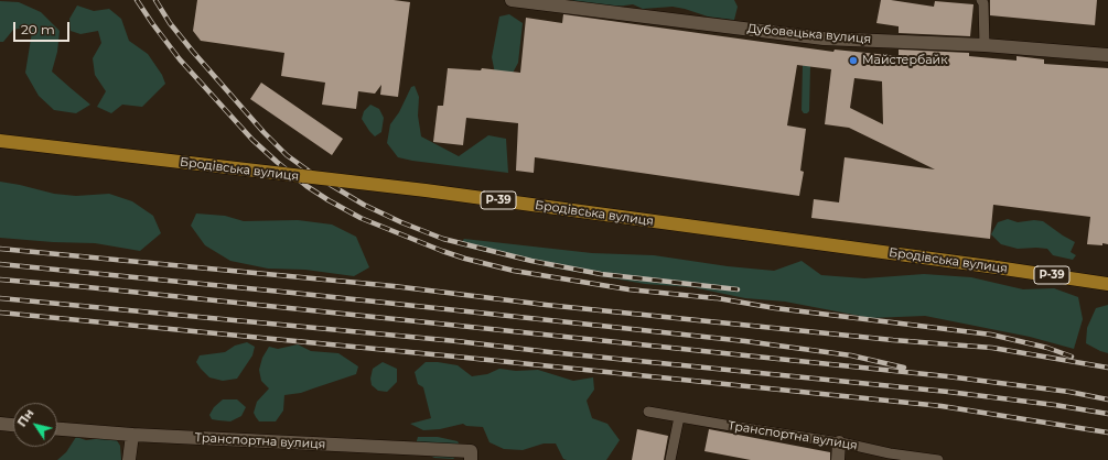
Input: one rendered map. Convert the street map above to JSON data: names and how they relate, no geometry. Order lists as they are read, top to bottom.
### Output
{
  "streets": {
    "main road": ["Бродівська вулиця", "Р-39"],
    "street": ["Дубовецька вулиця", "Транспортна вулиця"]
  },
  "places": ["Майстербайк"],
  "scale_bar": "20 m",
  "north": "top left"
}
